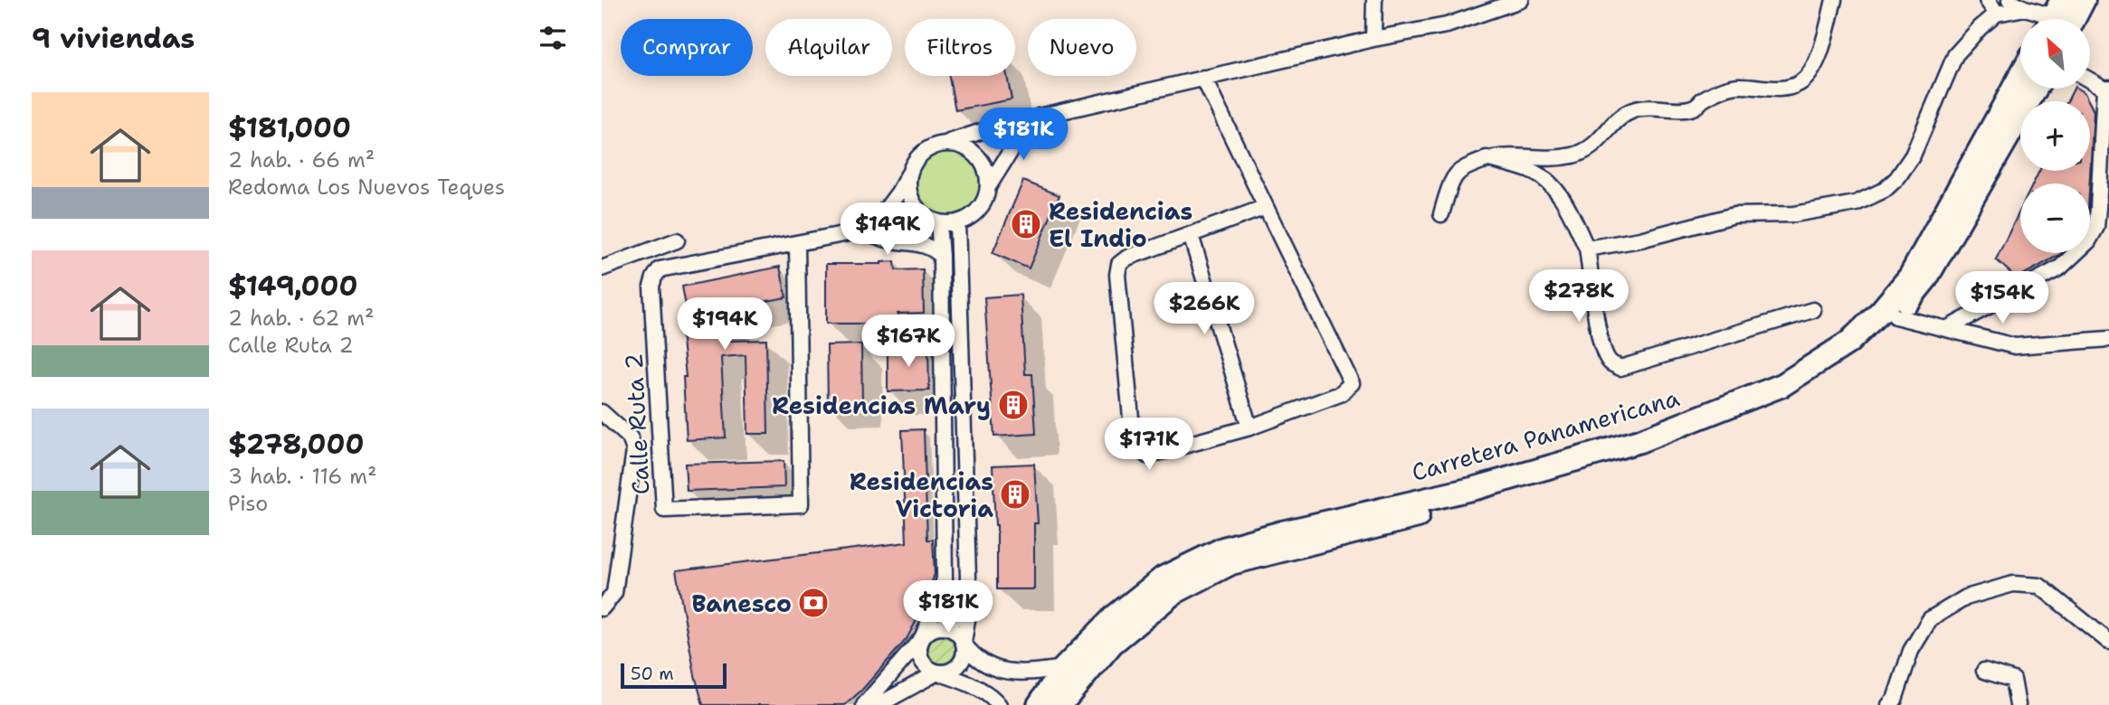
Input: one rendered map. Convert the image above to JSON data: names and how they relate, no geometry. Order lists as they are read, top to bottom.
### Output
{
  "streets": {
    "main road": ["Carretera Panamericana"],
    "street": ["Calle Ruta 2"]
  },
  "places": {
    "building": ["Residencias El Indio", "Residencias Mary", "Residencias Victoria"],
    "bank": ["Banesco"]
  },
  "scale_bar": "50 m",
  "north": "top left",
  "page": {
    "heading": "9 viviendas",
    "map_buttons": ["+", "−"],
    "chip": [
      "Comprar",
      "Alquilar",
      "Filtros",
      "Nuevo"
    ],
    "list": [
      {
        "name": "$181,000",
        "note": "2 hab. · 66 m² · Redoma Los Nuevos Teques"
      },
      {
        "name": "$149,000",
        "note": "2 hab. · 62 m² · Calle Ruta 2"
      },
      {
        "name": "$278,000",
        "note": "3 hab. · 116 m² · Piso"
      }
    ],
    "price": [
      "$181K",
      "$149K",
      "$278K",
      "$154K",
      "$266K",
      "$194K",
      "$167K",
      "$171K",
      "$181K"
    ],
    "scale": "50 m"
  }
}
